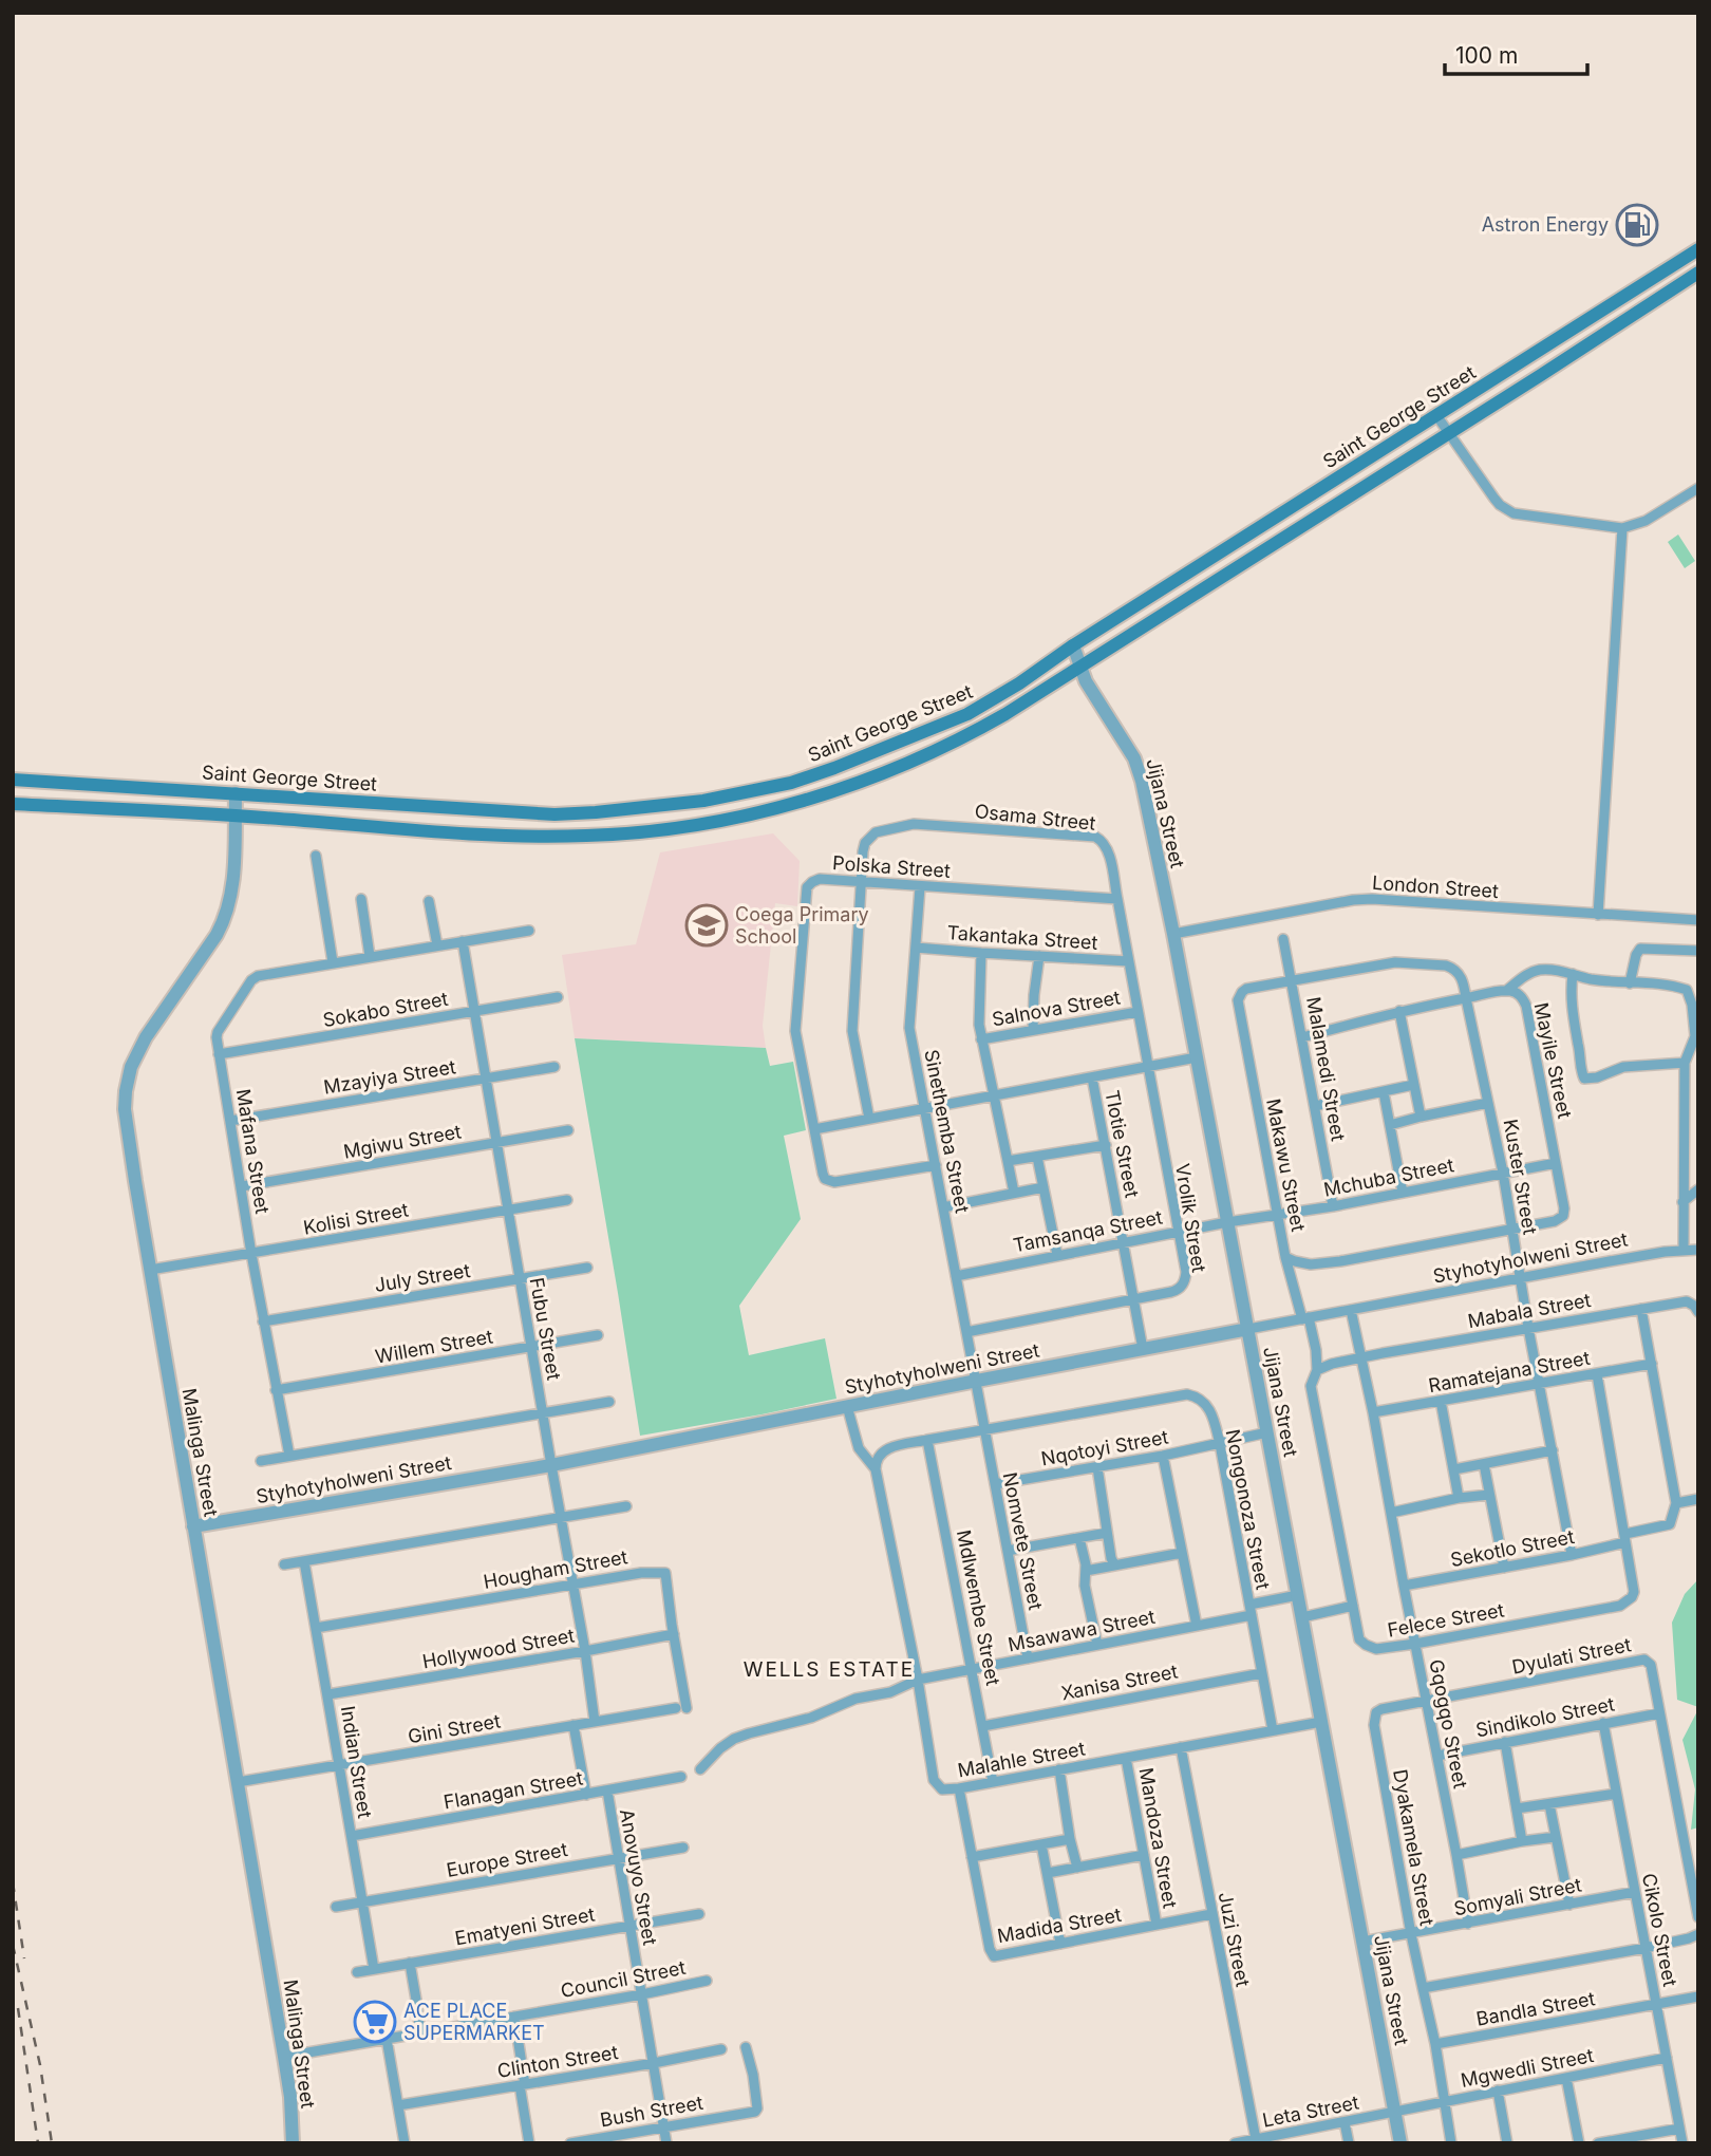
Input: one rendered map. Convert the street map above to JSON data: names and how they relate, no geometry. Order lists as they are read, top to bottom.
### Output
{
  "streets": {
    "main road": ["Saint George Street"],
    "street": [
      "Jijana Street",
      "Osama Street",
      "Polska Street",
      "London Street",
      "Takantaka Street",
      "Salnova Street",
      "Sokabo Street",
      "Mayile Street",
      "Malamedi Street",
      "Mzayiya Street",
      "Sinethemba Street",
      "Mgiwu Street",
      "Tlotie Street",
      "Mafana Street",
      "Makawu Street",
      "Kuster Street",
      "Mchuba Street",
      "Vrolik Street",
      "Kolisi Street",
      "Tamsanqa Street",
      "Styhotyholweni Street",
      "July Street",
      "Mabala Street",
      "Fubu Street",
      "Willem Street",
      "Ramatejana Street",
      "Nqotoyi Street",
      "Malinga Street",
      "Nongonoza Street",
      "Nomvete Street",
      "Sekotlo Street",
      "Hougham Street",
      "Mdlwembe Street",
      "Felece Street",
      "Msawawa Street",
      "Hollywood Street",
      "Dyulati Street",
      "Xanisa Street",
      "Sindikolo Street",
      "Gqogqo Street",
      "Gini Street",
      "Malahle Street",
      "Indian Street",
      "Flanagan Street",
      "Mandoza Street",
      "Dyakamela Street",
      "Europe Street",
      "Anovuyo Street",
      "Somyali Street",
      "Madida Street",
      "Ematyeni Street",
      "Cikolo Street",
      "Juzi Street",
      "Council Street",
      "Bandla Street",
      "Clinton Street",
      "Mgwedli Street",
      "Bush Street",
      "Leta Street"
    ]
  },
  "crossings": [
    ["Saint George Street", "Jijana Street"],
    ["Saint George Street", "Malinga Street"],
    ["Jijana Street", "London Street"],
    ["Jijana Street", "Mchuba Street"],
    ["Jijana Street", "Tamsanqa Street"],
    ["Jijana Street", "Styhotyholweni Street"],
    ["Jijana Street", "Nqotoyi Street"],
    ["Jijana Street", "Malahle Street"],
    ["Jijana Street", "Somyali Street"],
    ["Jijana Street", "Mgwedli Street"],
    ["Jijana Street", "Leta Street"],
    ["Osama Street", "Polska Street"],
    ["Osama Street", "Takantaka Street"],
    ["Osama Street", "Salnova Street"],
    ["Osama Street", "Vrolik Street"],
    ["Polska Street", "Sinethemba Street"],
    ["Takantaka Street", "Sinethemba Street"],
    ["Sokabo Street", "Mafana Street"],
    ["Sokabo Street", "Fubu Street"],
    ["Mayile Street", "Malamedi Street"],
    ["Mayile Street", "Makawu Street"],
    ["Mayile Street", "Kuster Street"],
    ["Mayile Street", "Mchuba Street"],
    ["Malamedi Street", "Makawu Street"],
    ["Malamedi Street", "Kuster Street"],
    ["Malamedi Street", "Mchuba Street"],
    ["Mzayiya Street", "Mafana Street"],
    ["Mzayiya Street", "Fubu Street"],
    ["Sinethemba Street", "Vrolik Street"],
    ["Sinethemba Street", "Tamsanqa Street"],
    ["Sinethemba Street", "Styhotyholweni Street"],
    ["Sinethemba Street", "Nomvete Street"],
    ["Mgiwu Street", "Mafana Street"],
    ["Mgiwu Street", "Fubu Street"],
    ["Tlotie Street", "Vrolik Street"],
    ["Tlotie Street", "Tamsanqa Street"],
    ["Tlotie Street", "Styhotyholweni Street"],
    ["Mafana Street", "Kolisi Street"],
    ["Mafana Street", "July Street"],
    ["Mafana Street", "Fubu Street"],
    ["Mafana Street", "Willem Street"],
    ["Makawu Street", "Kuster Street"],
    ["Makawu Street", "Mchuba Street"],
    ["Makawu Street", "Felece Street"],
    ["Kuster Street", "Mchuba Street"],
    ["Kuster Street", "Styhotyholweni Street"],
    ["Kuster Street", "Mabala Street"],
    ["Kuster Street", "Ramatejana Street"],
    ["Kuster Street", "Sekotlo Street"],
    ["Mchuba Street", "Tamsanqa Street"],
    ["Vrolik Street", "Tamsanqa Street"],
    ["Kolisi Street", "Fubu Street"],
    ["Kolisi Street", "Malinga Street"],
    ["Styhotyholweni Street", "Fubu Street"],
    ["Styhotyholweni Street", "Malinga Street"],
    ["Styhotyholweni Street", "Nomvete Street"],
    ["Styhotyholweni Street", "Felece Street"],
    ["Styhotyholweni Street", "Gqogqo Street"],
    ["July Street", "Fubu Street"],
    ["Mabala Street", "Gqogqo Street"],
    ["Fubu Street", "Willem Street"],
    ["Fubu Street", "Hougham Street"],
    ["Fubu Street", "Hollywood Street"],
    ["Fubu Street", "Gini Street"],
    ["Ramatejana Street", "Felece Street"],
    ["Ramatejana Street", "Gqogqo Street"],
    ["Nqotoyi Street", "Nongonoza Street"],
    ["Nqotoyi Street", "Nomvete Street"],
    ["Malinga Street", "Gini Street"],
    ["Malinga Street", "Council Street"],
    ["Nongonoza Street", "Nomvete Street"],
    ["Nongonoza Street", "Mdlwembe Street"],
    ["Nongonoza Street", "Msawawa Street"],
    ["Nongonoza Street", "Xanisa Street"],
    ["Nongonoza Street", "Malahle Street"],
    ["Nomvete Street", "Msawawa Street"],
    ["Sekotlo Street", "Felece Street"],
    ["Sekotlo Street", "Gqogqo Street"],
    ["Hougham Street", "Hollywood Street"],
    ["Hougham Street", "Gini Street"],
    ["Hougham Street", "Indian Street"],
    ["Mdlwembe Street", "Msawawa Street"],
    ["Mdlwembe Street", "Xanisa Street"],
    ["Mdlwembe Street", "Malahle Street"],
    ["Felece Street", "Gqogqo Street"],
    ["Msawawa Street", "Malahle Street"],
    ["Hollywood Street", "Indian Street"],
    ["Dyulati Street", "Sindikolo Street"],
    ["Dyulati Street", "Gqogqo Street"],
    ["Dyulati Street", "Dyakamela Street"],
    ["Sindikolo Street", "Gqogqo Street"],
    ["Sindikolo Street", "Cikolo Street"],
    ["Gqogqo Street", "Somyali Street"],
    ["Gini Street", "Indian Street"],
    ["Malahle Street", "Mandoza Street"],
    ["Malahle Street", "Madida Street"],
    ["Malahle Street", "Juzi Street"],
    ["Indian Street", "Flanagan Street"],
    ["Indian Street", "Europe Street"],
    ["Indian Street", "Ematyeni Street"],
    ["Flanagan Street", "Anovuyo Street"],
    ["Mandoza Street", "Madida Street"],
    ["Dyakamela Street", "Somyali Street"],
    ["Dyakamela Street", "Bandla Street"],
    ["Europe Street", "Anovuyo Street"],
    ["Anovuyo Street", "Ematyeni Street"],
    ["Anovuyo Street", "Council Street"],
    ["Anovuyo Street", "Clinton Street"],
    ["Anovuyo Street", "Bush Street"],
    ["Somyali Street", "Cikolo Street"],
    ["Madida Street", "Juzi Street"],
    ["Cikolo Street", "Bandla Street"],
    ["Cikolo Street", "Mgwedli Street"],
    ["Juzi Street", "Leta Street"],
    ["Mgwedli Street", "Leta Street"]
  ],
  "districts": ["WELLS ESTATE"],
  "places": {
    "fuel station": ["Astron Energy"],
    "school or university": ["Coega Primary School"],
    "supermarket": ["ACE PLACE SUPERMARKET"]
  },
  "scale_bar": "100 m"
}
